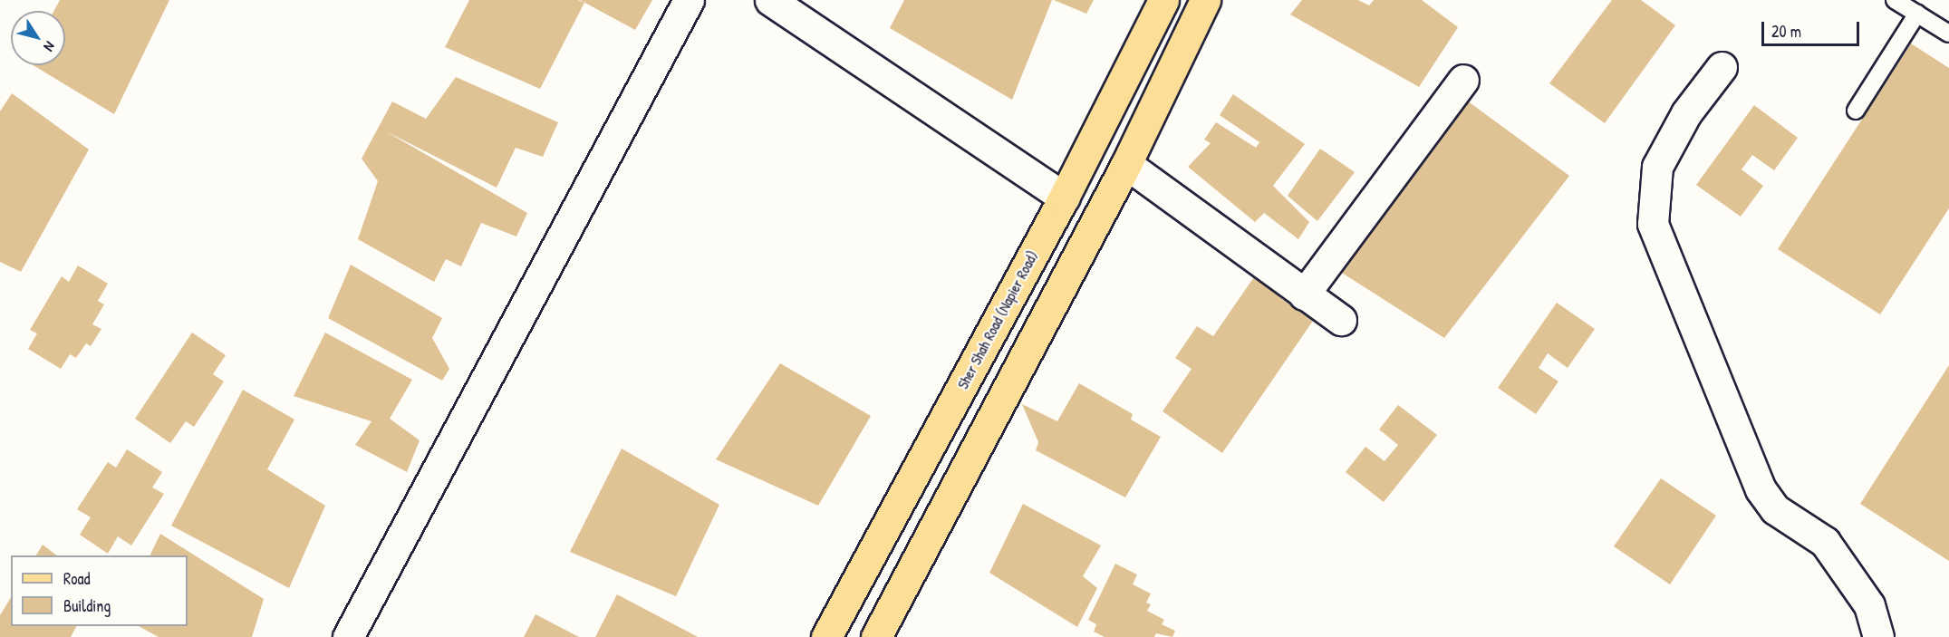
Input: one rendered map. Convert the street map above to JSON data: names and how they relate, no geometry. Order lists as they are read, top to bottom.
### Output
{
  "streets": {
    "main road": ["Sher Shah Road (Napier Road)"]
  },
  "legend": ["Road", "Building"],
  "scale_bar": "20 m",
  "north": "bottom right"
}
